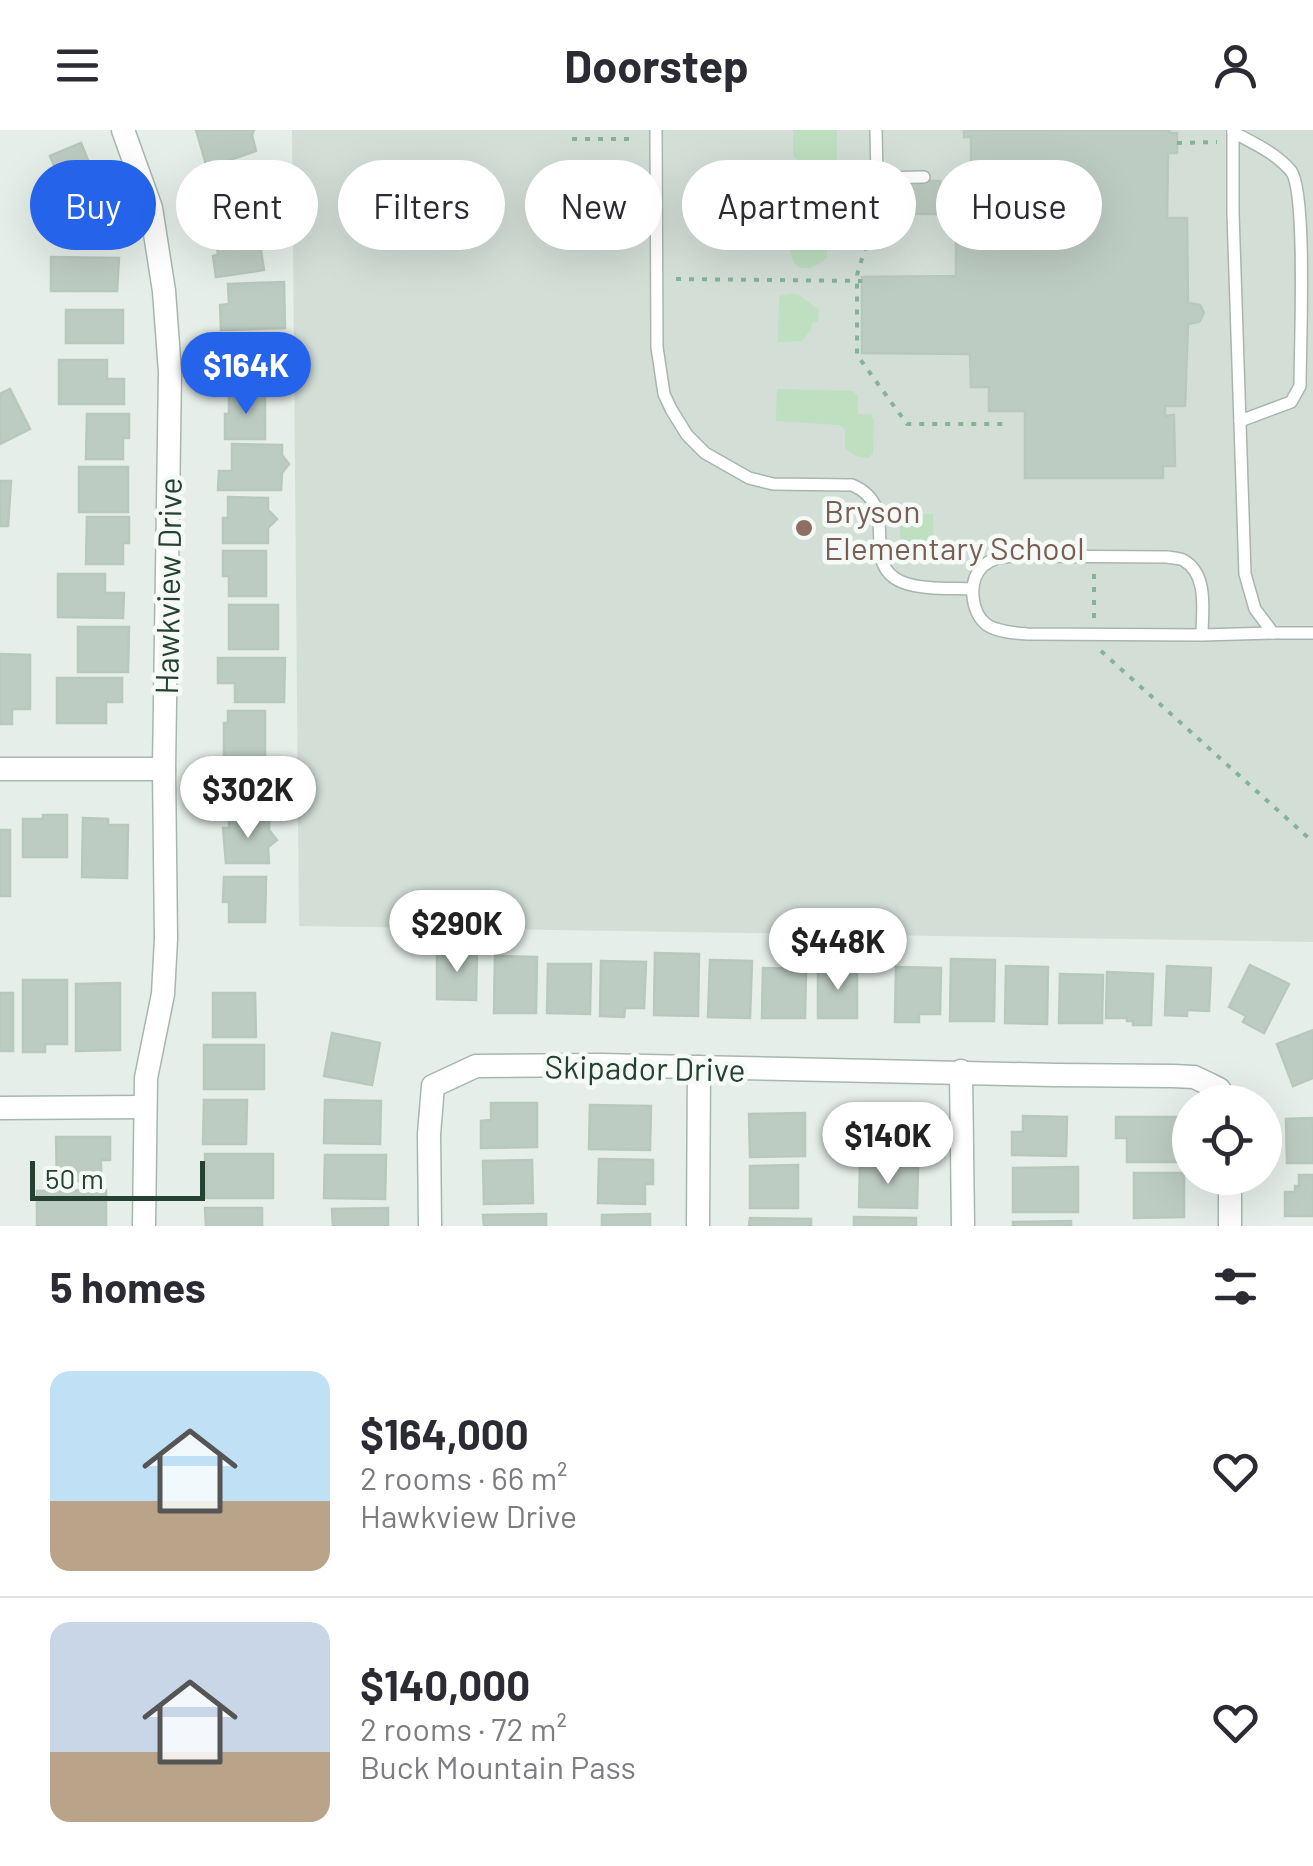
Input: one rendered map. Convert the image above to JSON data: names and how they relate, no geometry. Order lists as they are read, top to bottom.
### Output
{
  "streets": {
    "street": ["Hawkview Drive", "Skipador Drive"]
  },
  "places": ["Bryson Elementary School"],
  "scale_bar": "50 m",
  "page": {
    "header": "Doorstep",
    "chip": [
      "Buy",
      "Rent",
      "Filters",
      "New",
      "Apartment",
      "House"
    ],
    "price": [
      "$164K",
      "$302K",
      "$290K",
      "$448K",
      "$140K"
    ],
    "scale": "50 m",
    "heading": "5 homes",
    "list": [
      {
        "name": "$164,000",
        "note": "2 rooms · 66 m² · Hawkview Drive"
      },
      {
        "name": "$140,000",
        "note": "2 rooms · 72 m² · Buck Mountain Pass"
      }
    ]
  }
}
